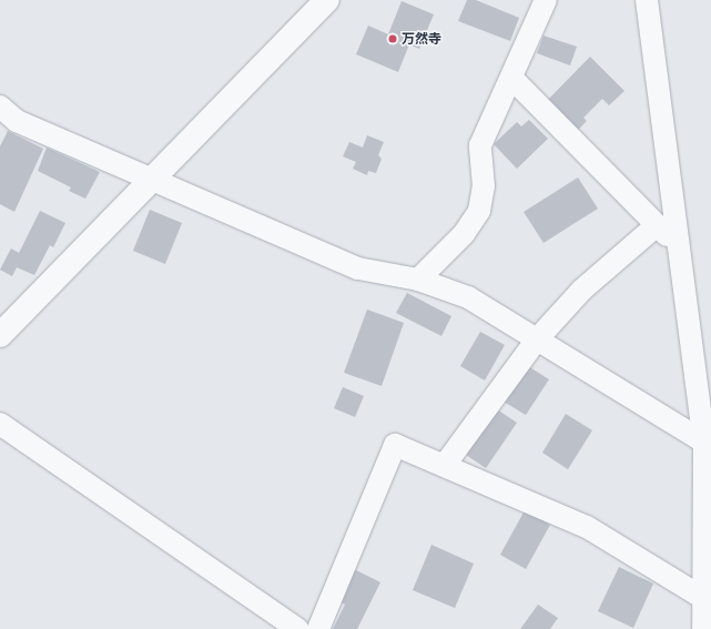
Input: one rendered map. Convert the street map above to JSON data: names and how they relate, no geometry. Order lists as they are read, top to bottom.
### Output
{
  "places": ["万然寺"]
}
